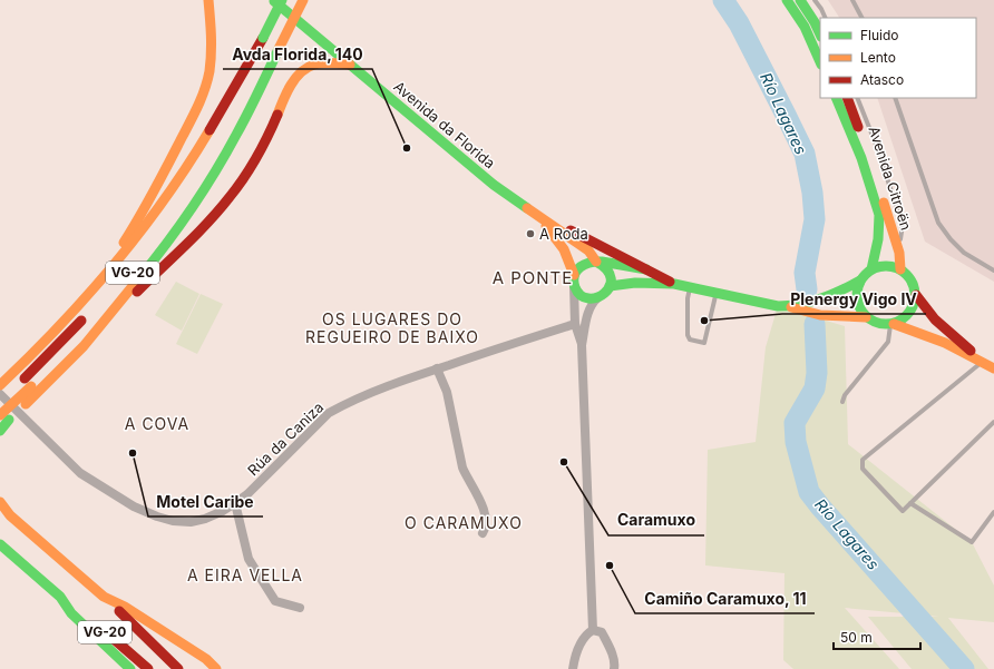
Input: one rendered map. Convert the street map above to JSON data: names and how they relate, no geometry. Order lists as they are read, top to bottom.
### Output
{
  "streets": {
    "main road": ["Avenida da Florida", "Avenida Citroën", "VG-20"],
    "street": ["Rúa da Caniza"]
  },
  "crossings": [
    ["Avenida da Florida", "Avenida Citroën"]
  ],
  "districts": [
    "A PONTE",
    "OS LUGARES DO REGUEIRO DE BAIXO",
    "A COVA",
    "O CARAMUXO",
    "A EIRA VELLA"
  ],
  "water": ["Río Lagares"],
  "places": [
    "Avda Florida, 140",
    "A Roda",
    "Plenergy Vigo IV",
    "Motel Caribe",
    "Caramuxo",
    "Camiño Caramuxo, 11"
  ],
  "legend": ["Fluido", "Lento", "Atasco"],
  "scale_bar": "50 m"
}
